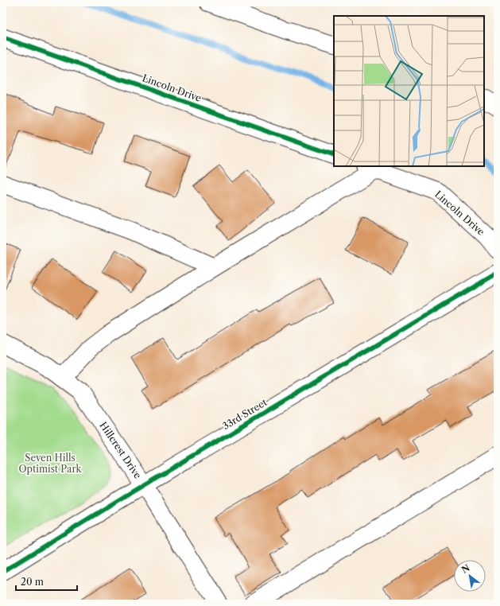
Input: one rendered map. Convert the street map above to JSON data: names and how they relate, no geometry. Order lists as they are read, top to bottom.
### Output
{
  "streets": {
    "street": ["Lincoln Drive", "33rd Street", "Hillcrest Drive"]
  },
  "crossings": [
    ["33rd Street", "Hillcrest Drive"]
  ],
  "parks": ["Seven Hills Optimist Park"],
  "scale_bar": "20 m",
  "north": "top left"
}
